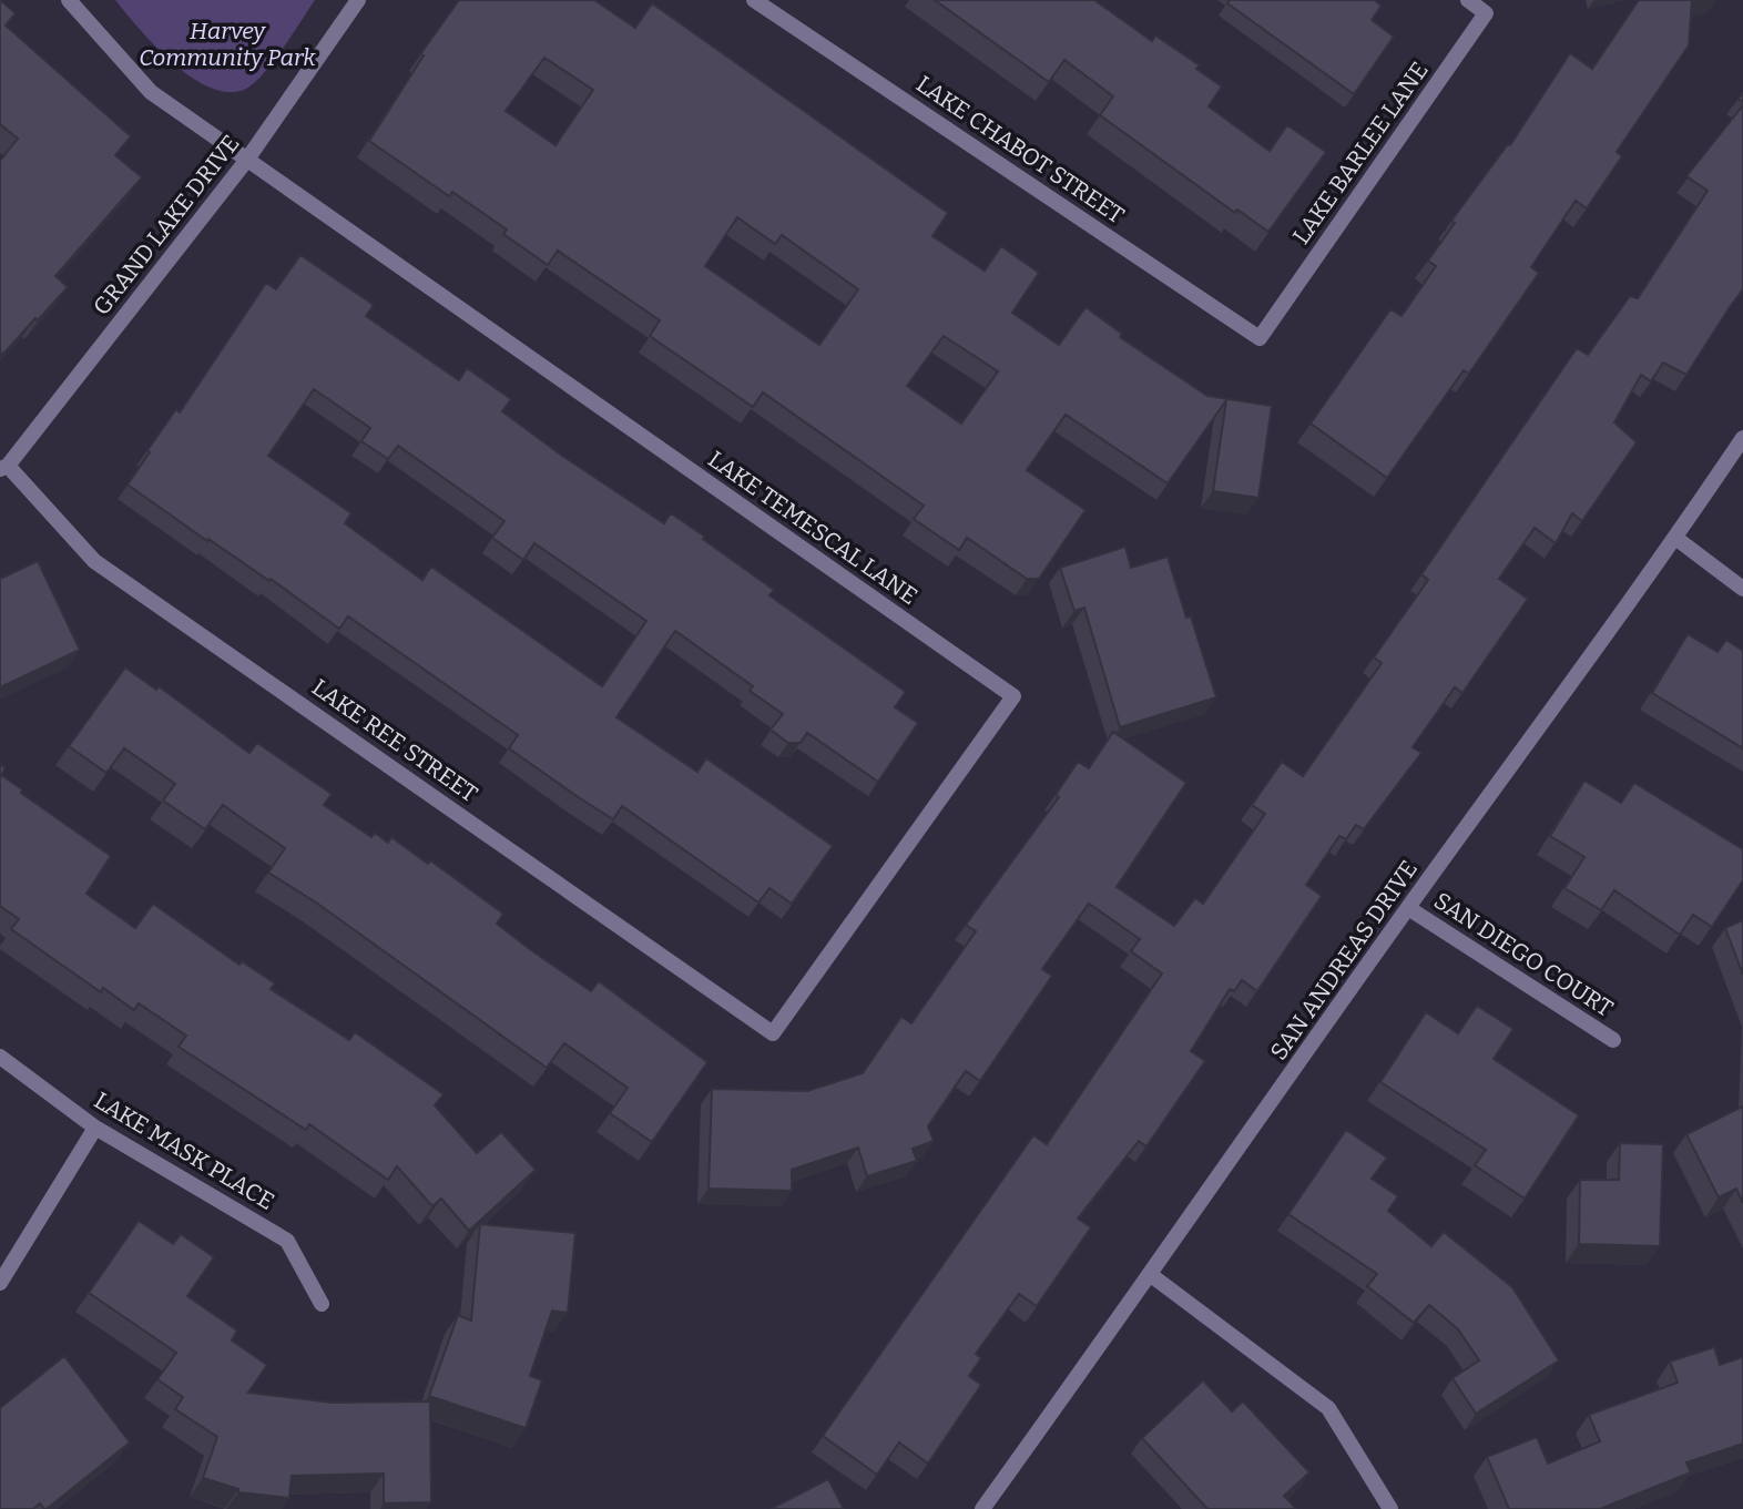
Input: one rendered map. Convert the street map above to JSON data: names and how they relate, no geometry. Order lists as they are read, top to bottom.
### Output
{
  "streets": {
    "street": [
      "LAKE CHABOT STREET",
      "LAKE BARLEE LANE",
      "GRAND LAKE DRIVE",
      "LAKE TEMESCAL LANE",
      "LAKE REE STREET",
      "SAN DIEGO COURT",
      "SAN ANDREAS DRIVE",
      "LAKE MASK PLACE"
    ]
  },
  "crossings": [
    ["LAKE CHABOT STREET", "LAKE BARLEE LANE"],
    ["GRAND LAKE DRIVE", "LAKE TEMESCAL LANE"],
    ["GRAND LAKE DRIVE", "LAKE REE STREET"],
    ["LAKE TEMESCAL LANE", "LAKE REE STREET"],
    ["SAN DIEGO COURT", "SAN ANDREAS DRIVE"]
  ],
  "parks": ["Harvey Community Park"]
}
